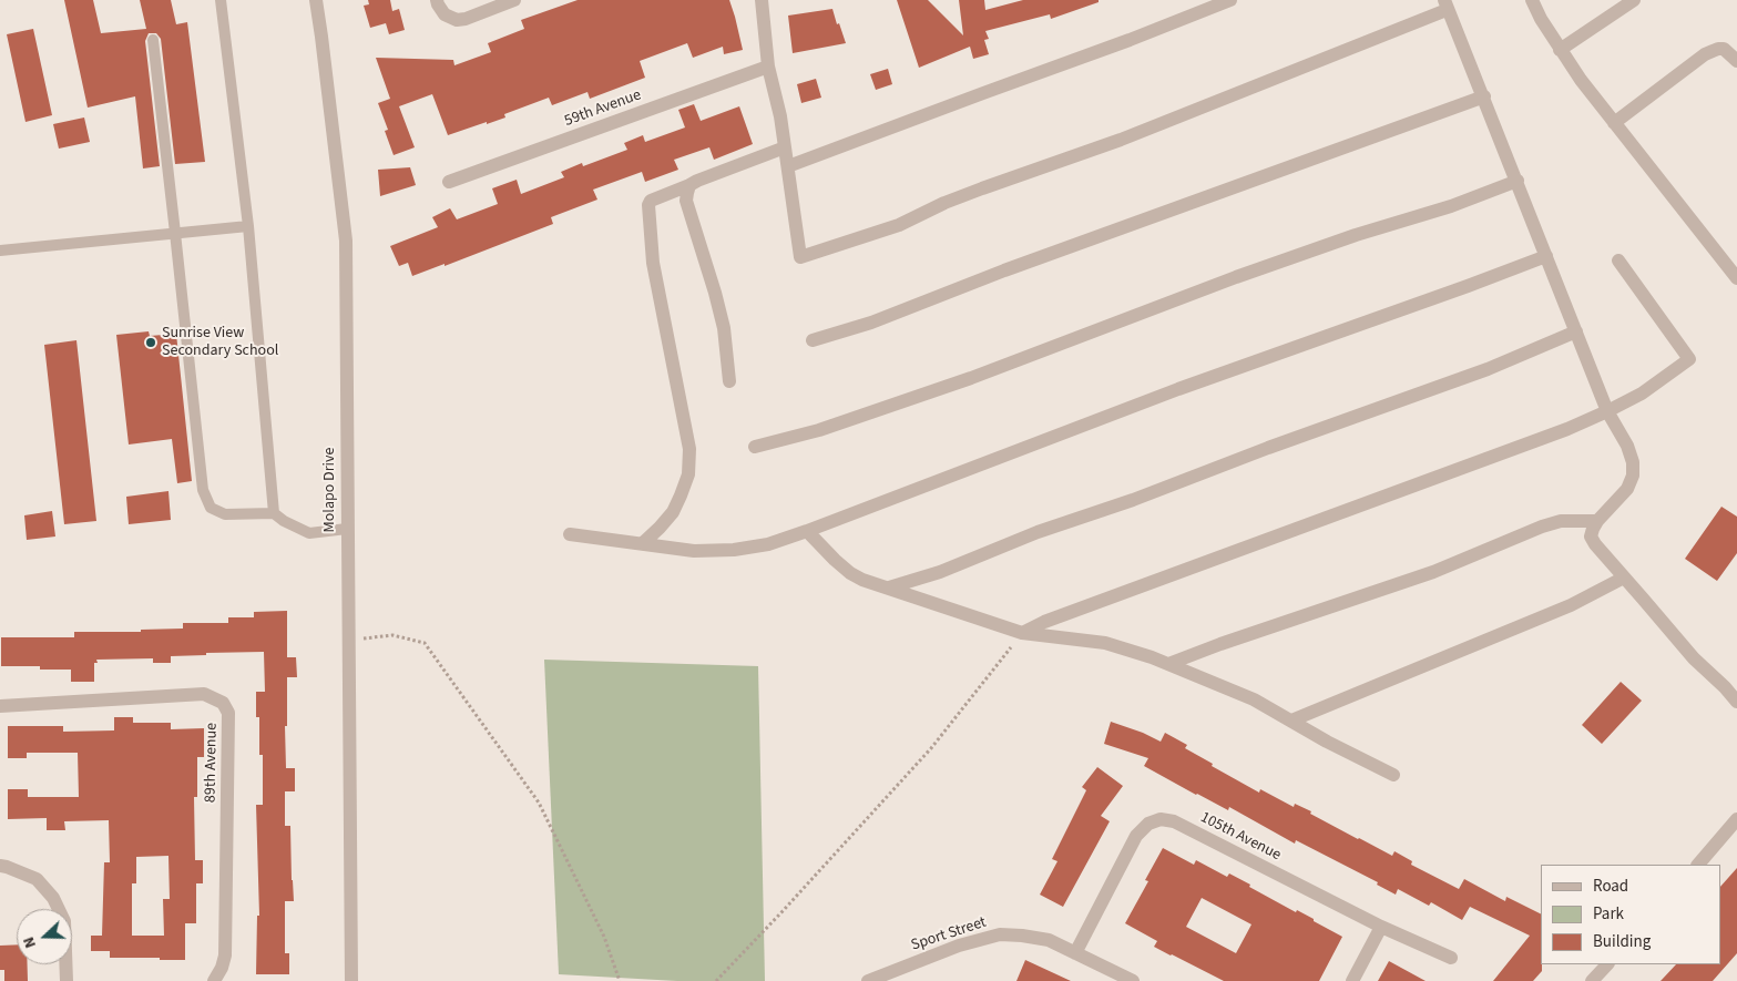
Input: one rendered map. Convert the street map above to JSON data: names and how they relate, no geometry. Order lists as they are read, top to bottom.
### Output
{
  "streets": {
    "street": [
      "59th Avenue",
      "Molapo Drive",
      "89th Avenue",
      "105th Avenue",
      "Sport Street"
    ]
  },
  "crossings": [
    ["105th Avenue", "Sport Street"]
  ],
  "places": ["Sunrise View Secondary School"],
  "legend": ["Road", "Park", "Building"],
  "north": "left"
}
